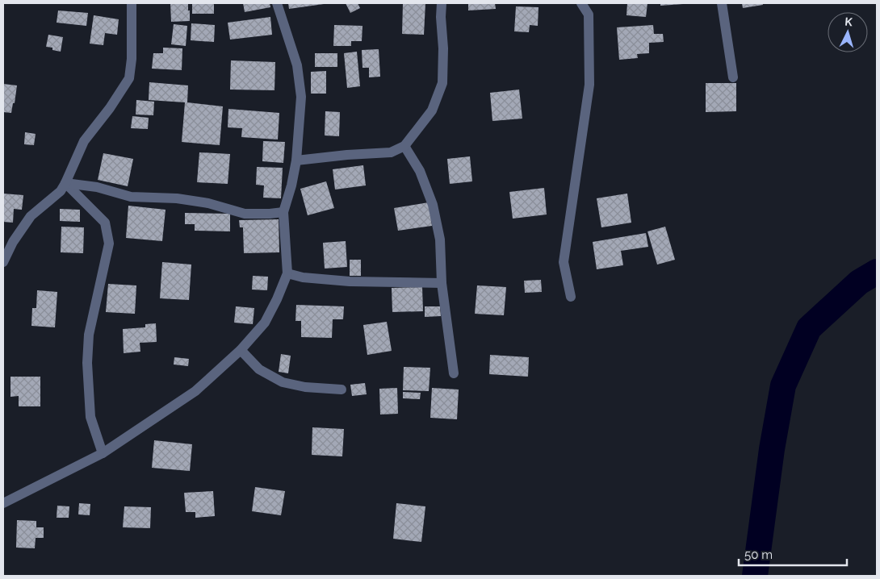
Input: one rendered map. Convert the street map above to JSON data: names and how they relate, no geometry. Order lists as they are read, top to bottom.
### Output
{
  "scale_bar": "50 m",
  "north": "top"
}
